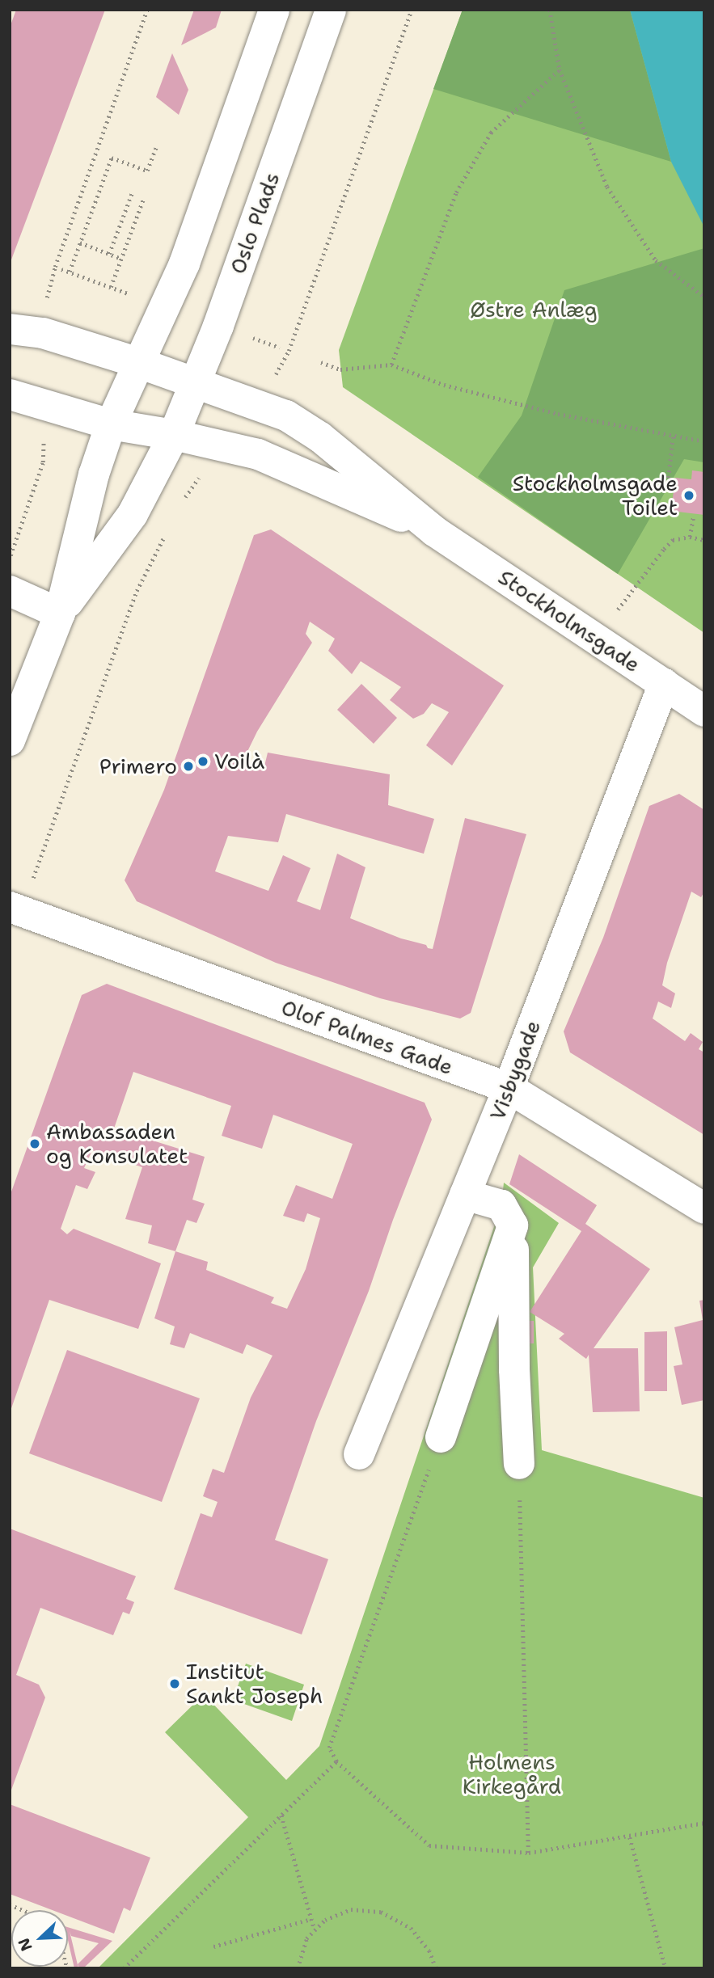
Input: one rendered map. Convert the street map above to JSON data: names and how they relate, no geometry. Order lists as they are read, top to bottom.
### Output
{
  "streets": {
    "street": [
      "Oslo Plads",
      "Stockholmsgade",
      "Olof Palmes Gade",
      "Visbygade"
    ]
  },
  "crossings": [
    ["Oslo Plads", "Stockholmsgade"],
    ["Stockholmsgade", "Visbygade"],
    ["Olof Palmes Gade", "Visbygade"]
  ],
  "parks": ["Østre Anlæg", "Holmens Kirkegård"],
  "places": [
    "Stockholmsgade Toilet",
    "Voilà",
    "Primero",
    "Ambassaden og Konsulatet",
    "Institut Sankt Joseph"
  ],
  "north": "bottom left"
}
